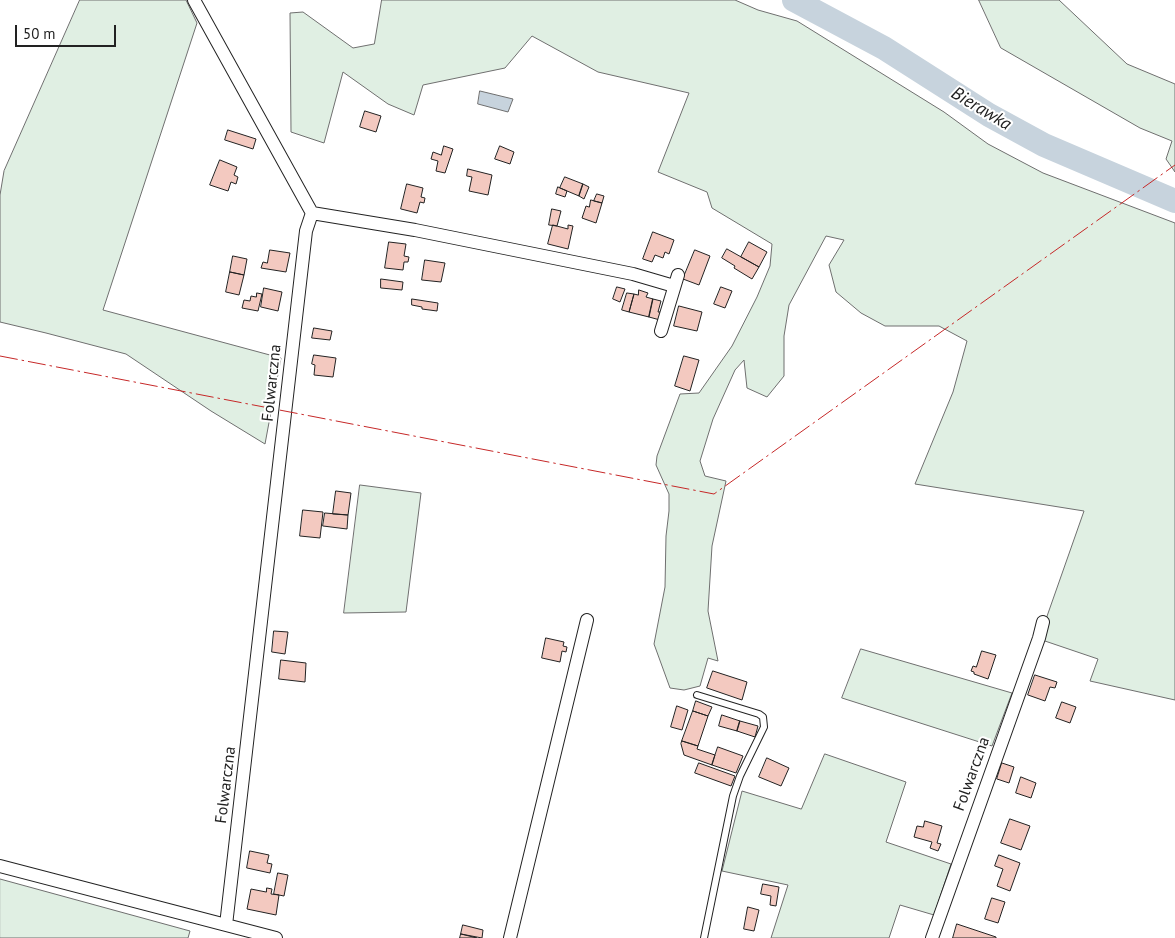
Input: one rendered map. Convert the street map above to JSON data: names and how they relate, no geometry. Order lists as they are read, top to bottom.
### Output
{
  "streets": {
    "street": ["Folwarczna"]
  },
  "water": ["Bierawka"],
  "scale_bar": "50 m"
}
